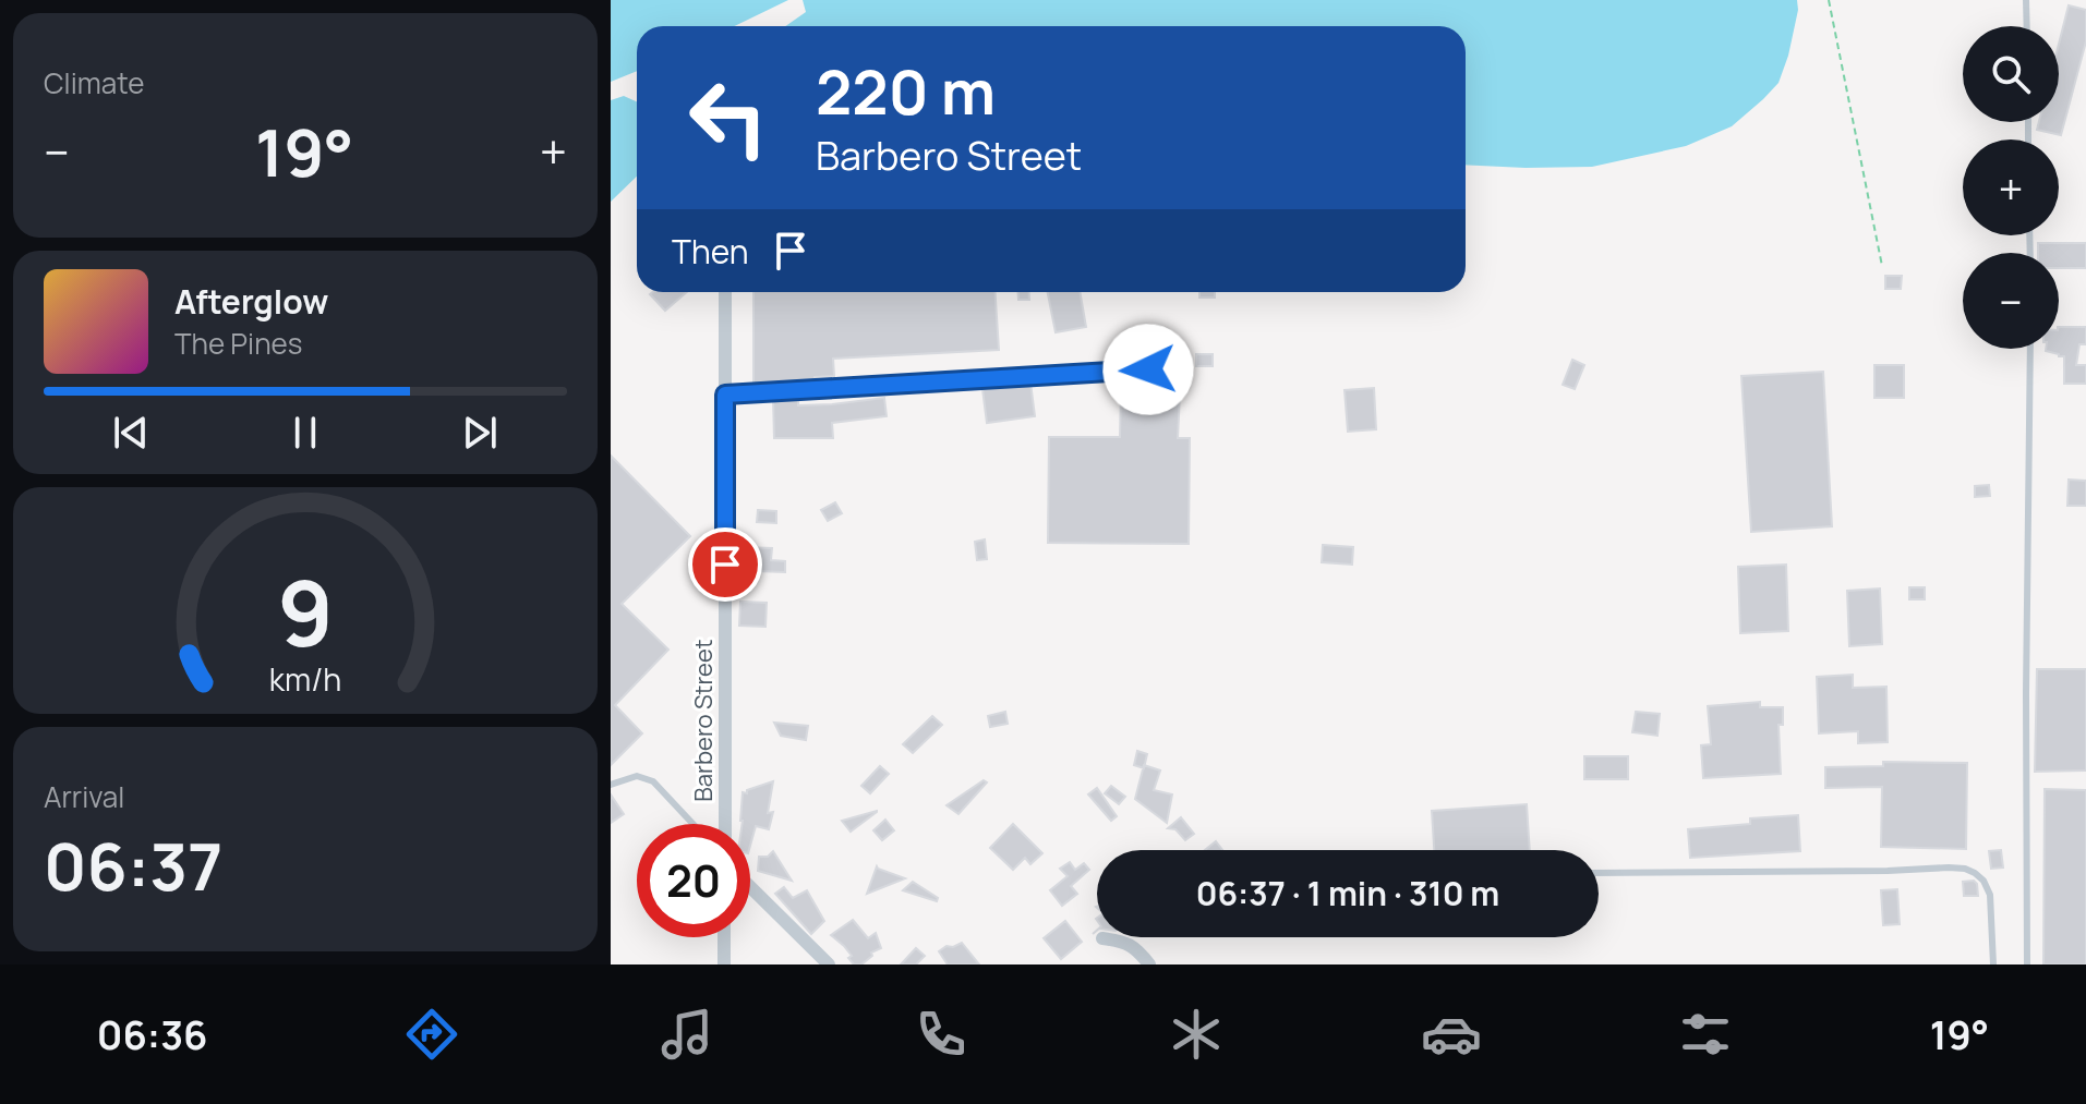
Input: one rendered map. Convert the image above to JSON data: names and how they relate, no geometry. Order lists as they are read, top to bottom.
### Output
{
  "streets": {
    "street": ["Barbero Street"]
  },
  "page": {
    "tile": [
      "Climate",
      ["Arrival", "06:37"]
    ],
    "map_buttons": ["+", "−"],
    "turn": ["220 m", "Barbero Street"],
    "heat": ["−", "19°", "+"],
    "then": "Then",
    "song": ["Afterglow", "The Pines"],
    "limit": "20",
    "trip": "06:37 · 1 min · 310 m",
    "tabs": ["06:36", "19°"],
    "gauge": ["9", "km/h"]
  }
}
